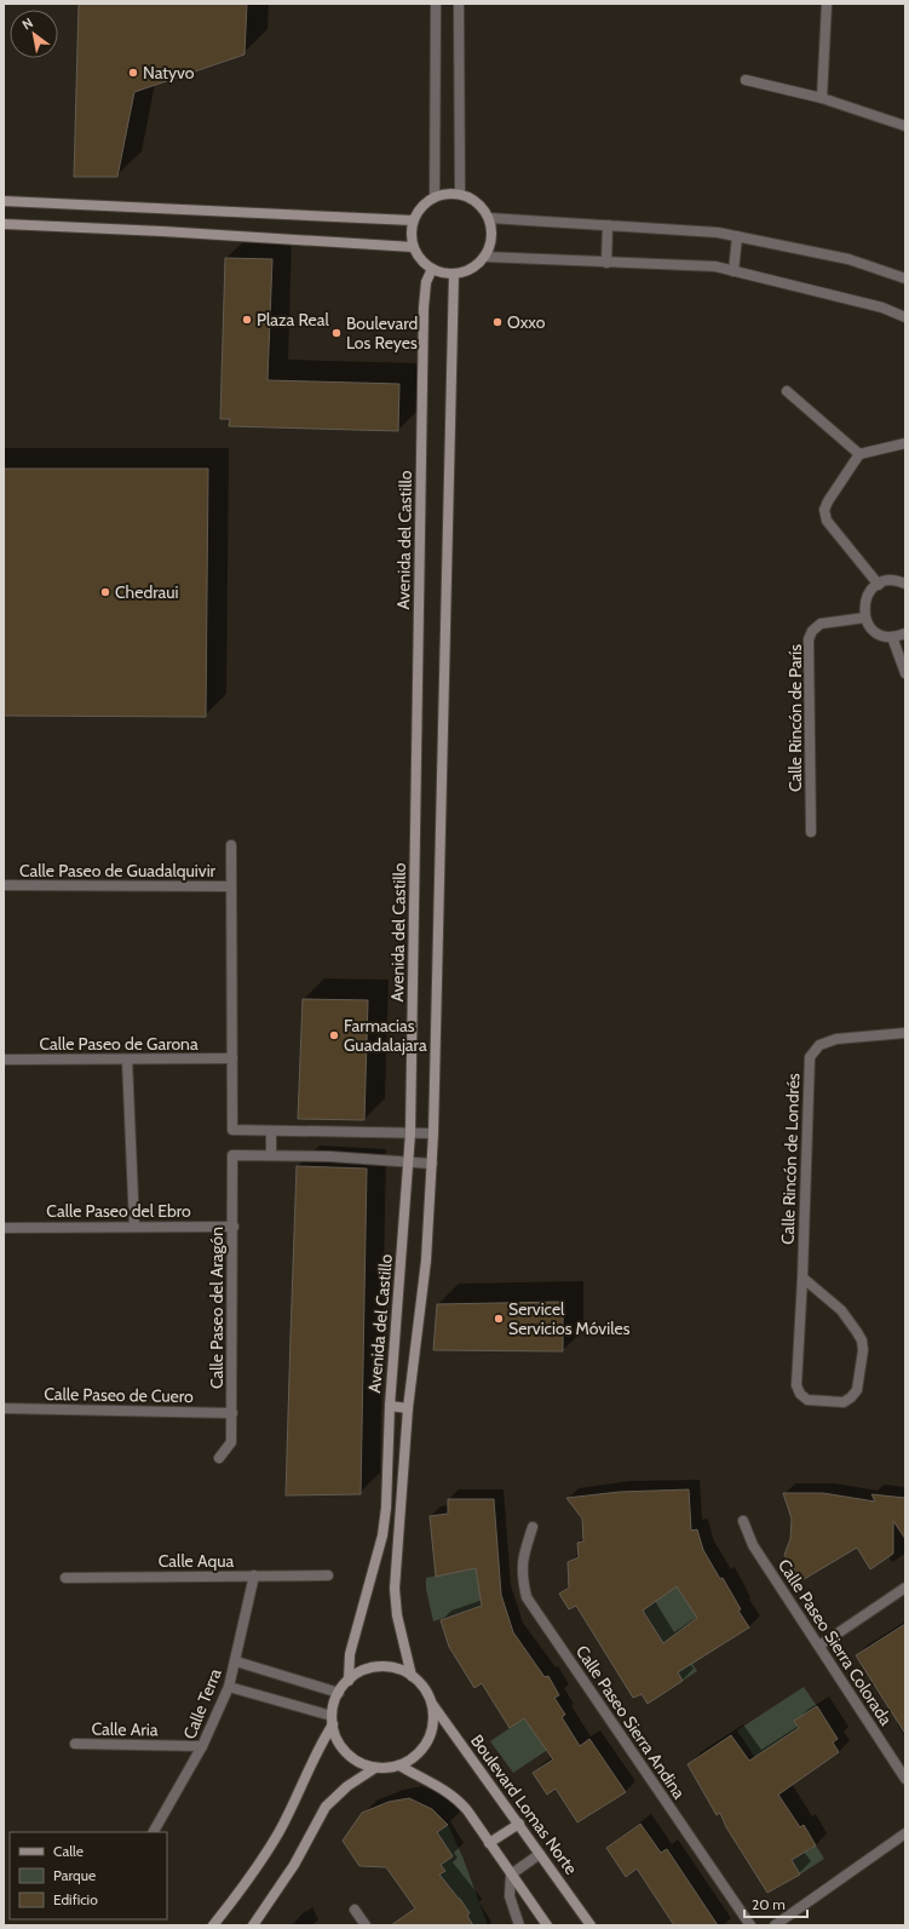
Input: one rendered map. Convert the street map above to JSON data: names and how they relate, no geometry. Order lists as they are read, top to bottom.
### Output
{
  "streets": {
    "main road": ["Avenida del Castillo", "Boulevard Lomas Norte"],
    "street": [
      "Calle Rincón de París",
      "Calle Paseo de Guadalquivir",
      "Calle Paseo de Garona",
      "Calle Rincón de Londrés",
      "Calle Paseo del Ebro",
      "Calle Paseo del Aragón",
      "Calle Paseo de Cuero",
      "Calle Aqua",
      "Calle Paseo Sierra Colorada",
      "Calle Terra",
      "Calle Paseo Sierra Andina",
      "Calle Aria"
    ]
  },
  "crossings": [
    ["Avenida del Castillo", "Boulevard Lomas Norte"],
    ["Calle Paseo del Ebro", "Calle Paseo del Aragón"],
    ["Calle Paseo del Aragón", "Calle Paseo de Cuero"],
    ["Calle Aqua", "Calle Terra"],
    ["Calle Terra", "Calle Aria"]
  ],
  "places": [
    "Natyvo",
    "Plaza Real",
    "Oxxo",
    "Boulevard Los Reyes",
    "Chedraui",
    "Farmacias Guadalajara",
    "Servicel Servicios Móviles"
  ],
  "legend": ["Calle", "Parque", "Edificio"],
  "scale_bar": "20 m",
  "north": "top left"
}
